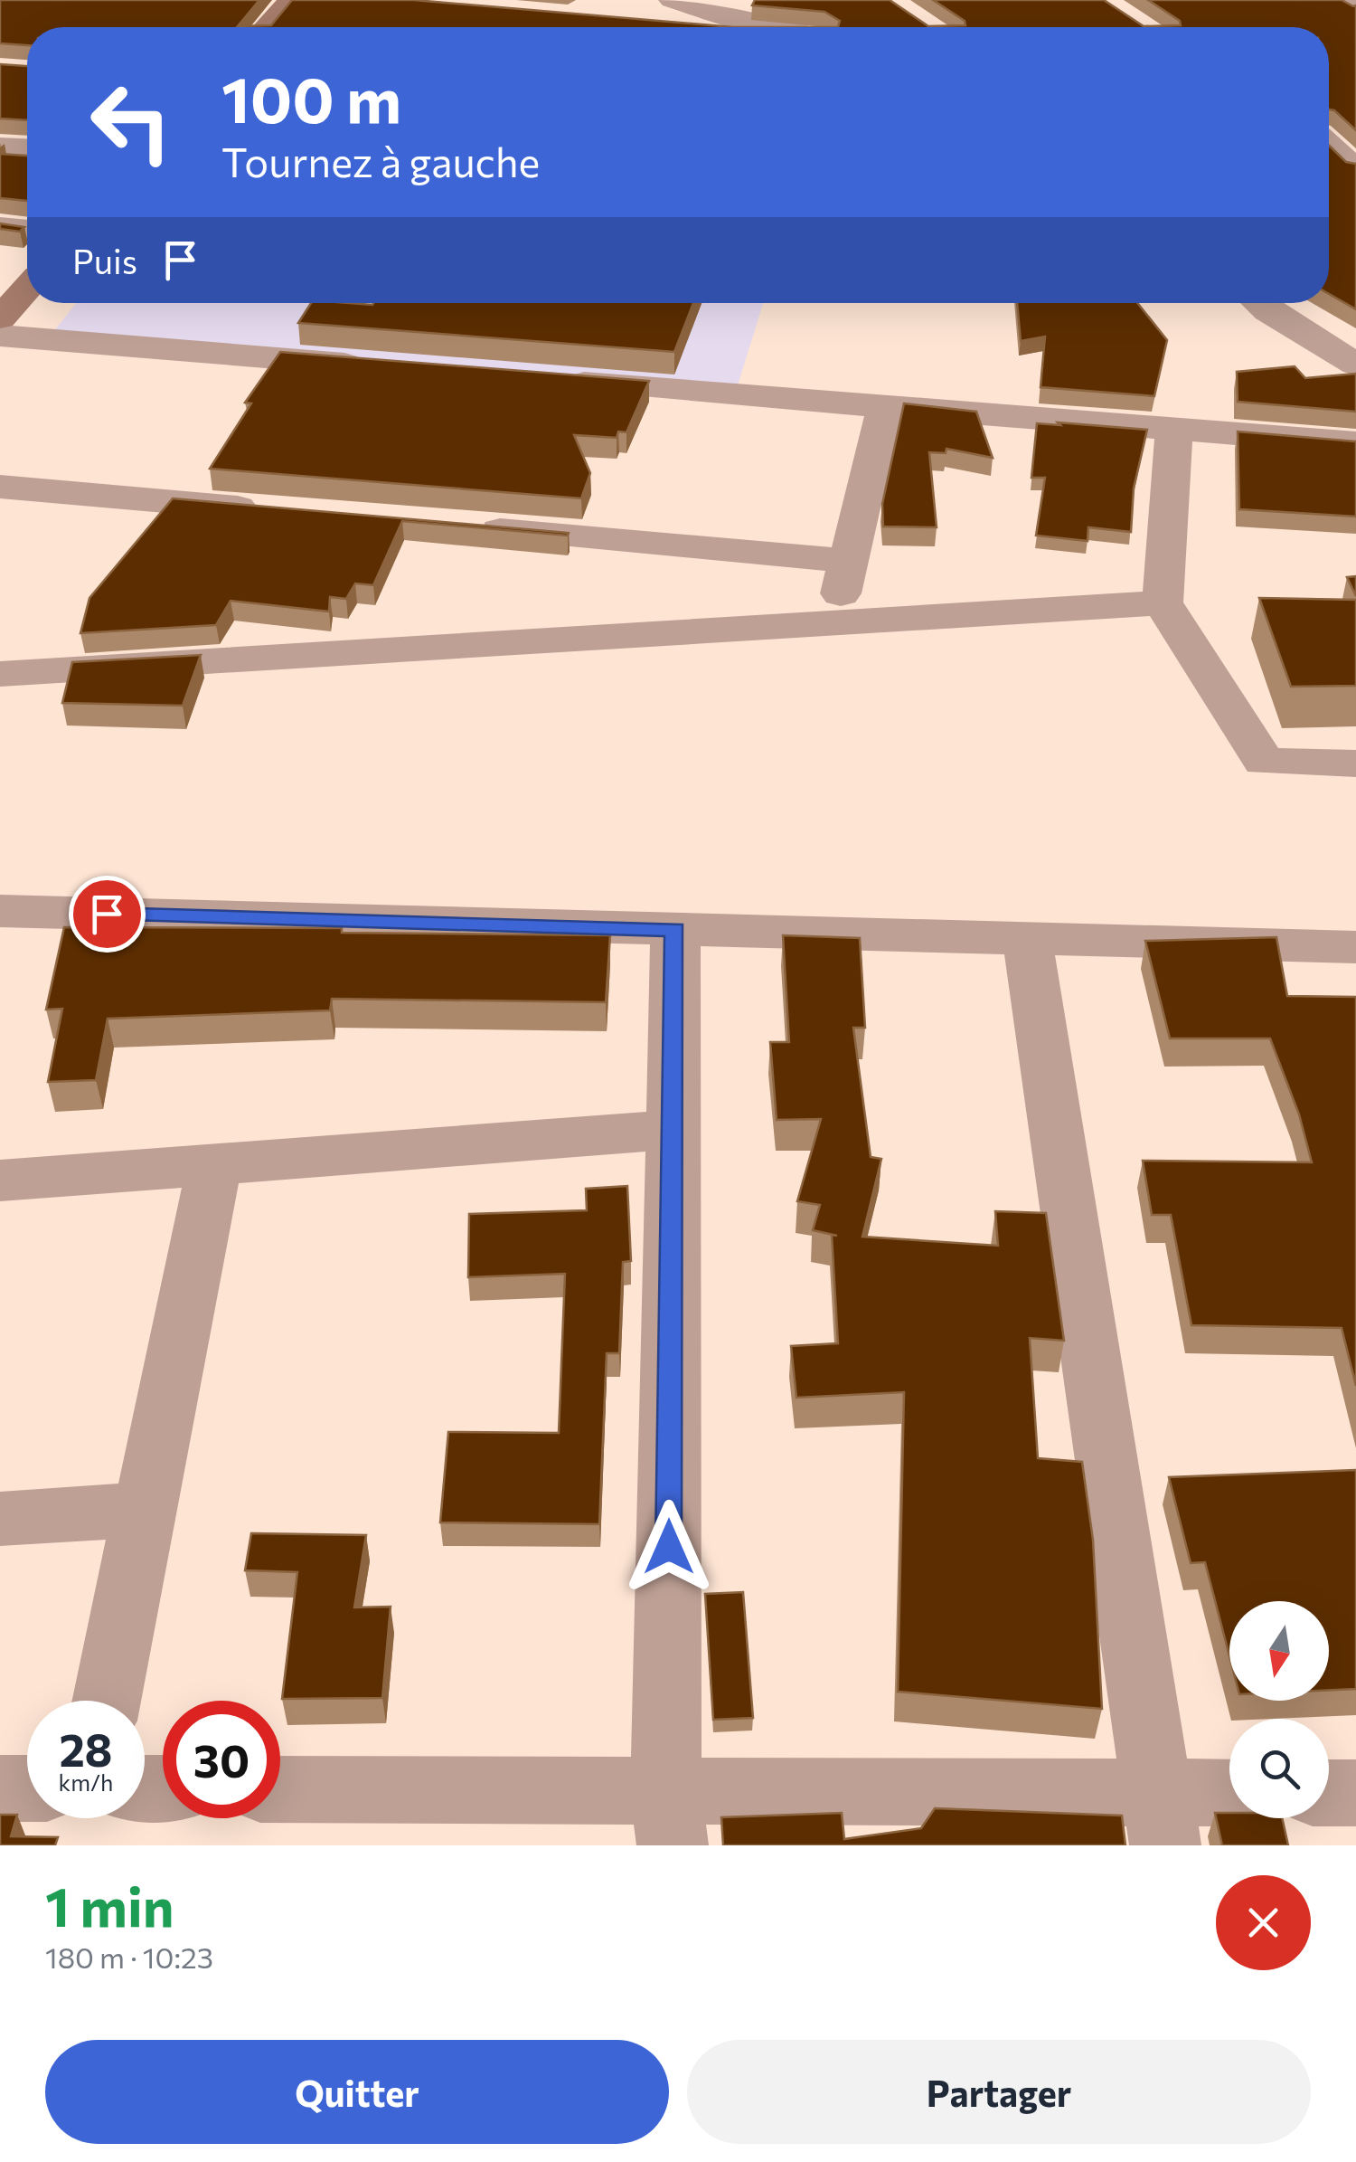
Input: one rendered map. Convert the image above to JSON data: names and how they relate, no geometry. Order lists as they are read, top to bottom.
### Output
{
  "north": "bottom",
  "page": {
    "turn": ["100 m", "Tournez à gauche"],
    "then": "Puis",
    "speed": "28 km/h",
    "limit": "30",
    "heading": ["1 min", "180 m · 10:23"],
    "buttons": ["Quitter", "Partager"]
  }
}
